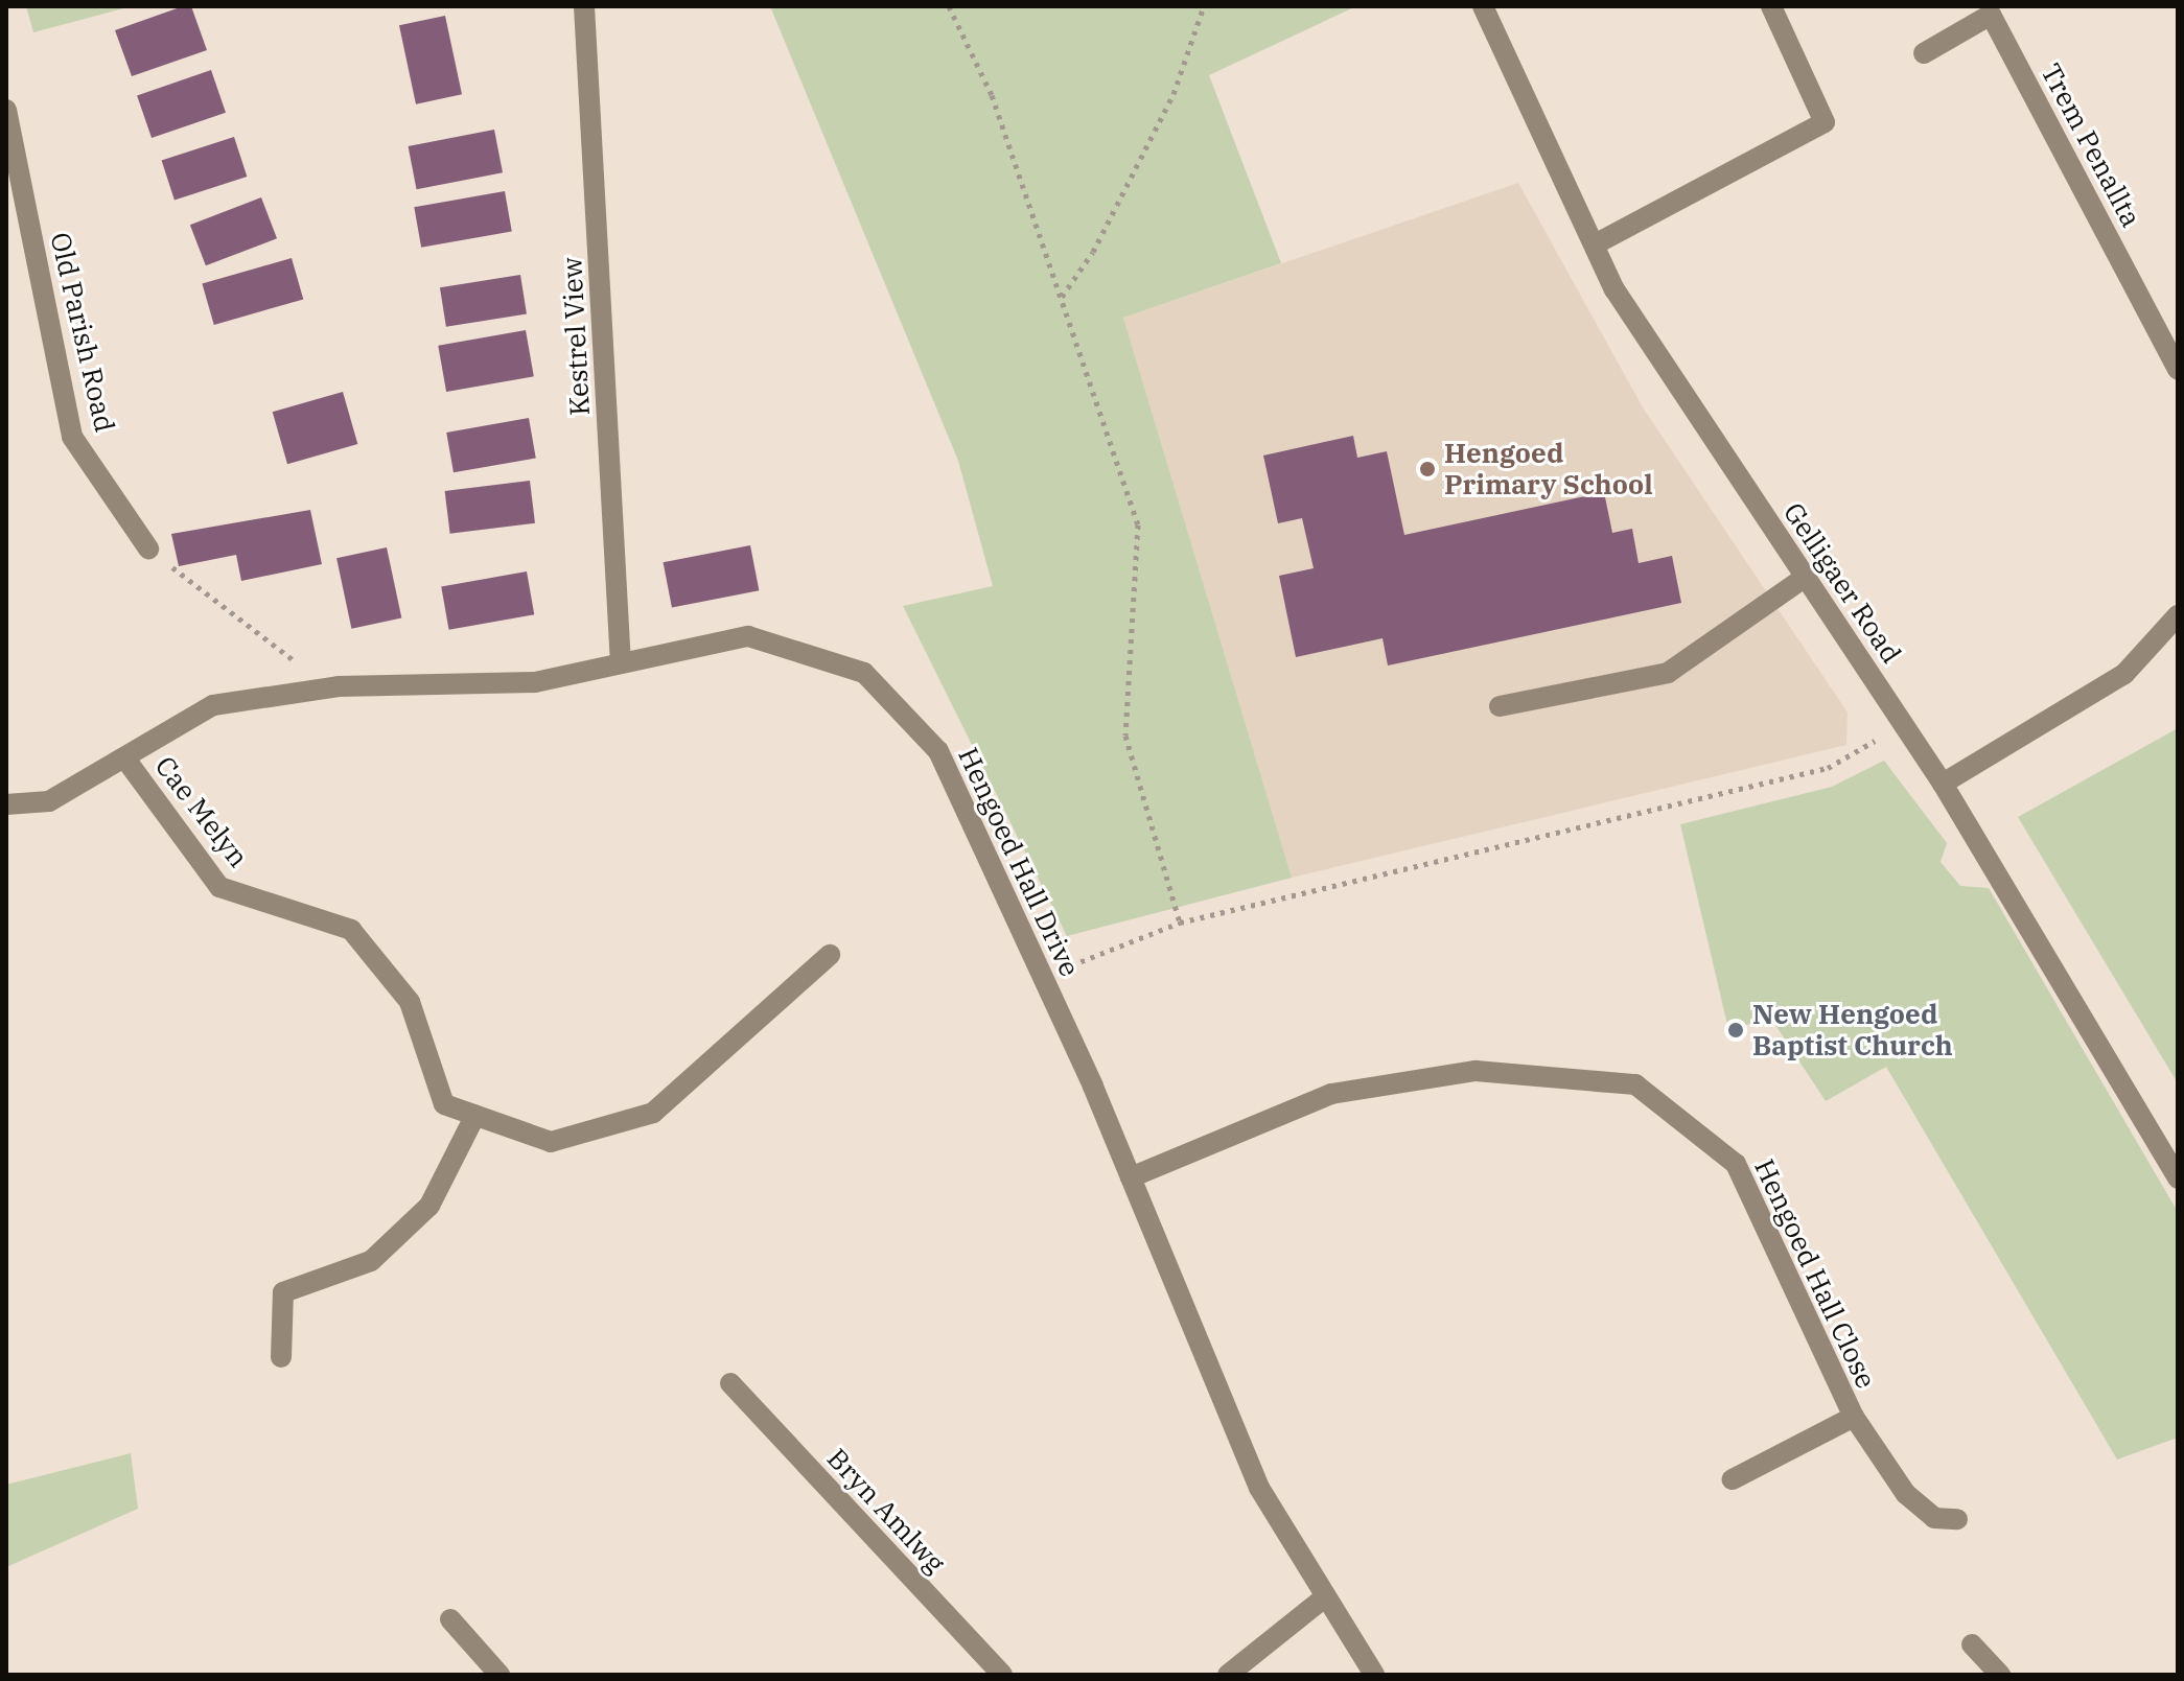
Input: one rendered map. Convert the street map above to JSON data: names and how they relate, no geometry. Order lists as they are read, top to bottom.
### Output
{
  "streets": {
    "street": [
      "Trem Penallta",
      "Old Parish Road",
      "Kestrel View",
      "Gelligaer Road",
      "Cae Melyn",
      "Hengoed Hall Drive",
      "Hengoed Hall Close",
      "Bryn Amlwg"
    ]
  },
  "crossings": [
    ["Kestrel View", "Hengoed Hall Drive"],
    ["Cae Melyn", "Hengoed Hall Drive"],
    ["Hengoed Hall Drive", "Hengoed Hall Close"]
  ],
  "places": ["Hengoed Primary School", "New Hengoed Baptist Church"]
}
